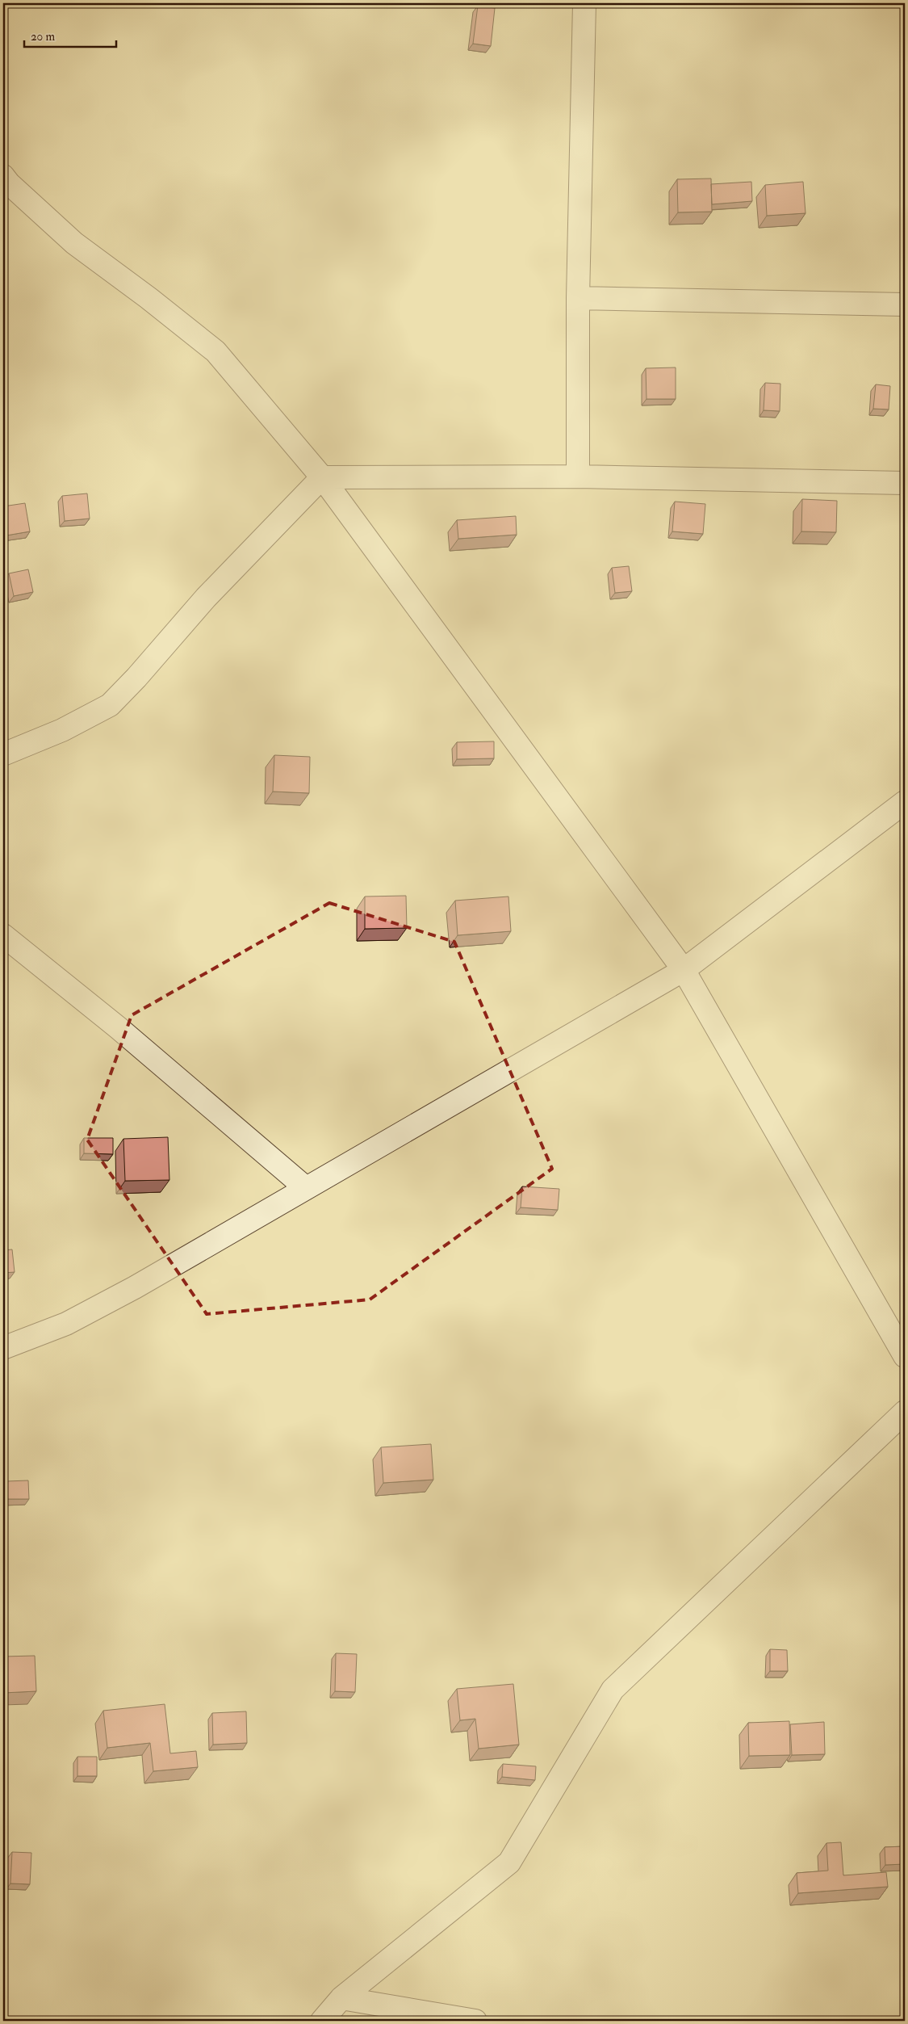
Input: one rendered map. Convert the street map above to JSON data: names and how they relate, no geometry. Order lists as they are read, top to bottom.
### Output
{
  "scale_bar": "20 m"
}
